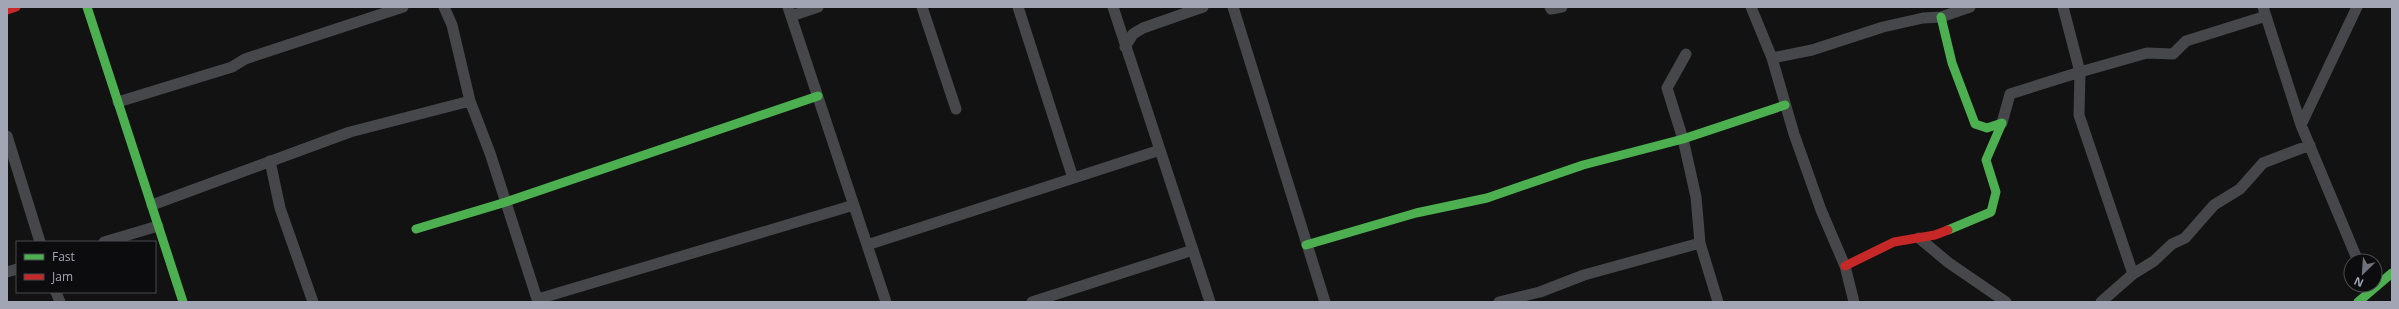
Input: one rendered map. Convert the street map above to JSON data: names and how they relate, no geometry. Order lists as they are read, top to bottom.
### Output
{
  "legend": ["Fast", "Jam"],
  "north": "bottom left"
}
